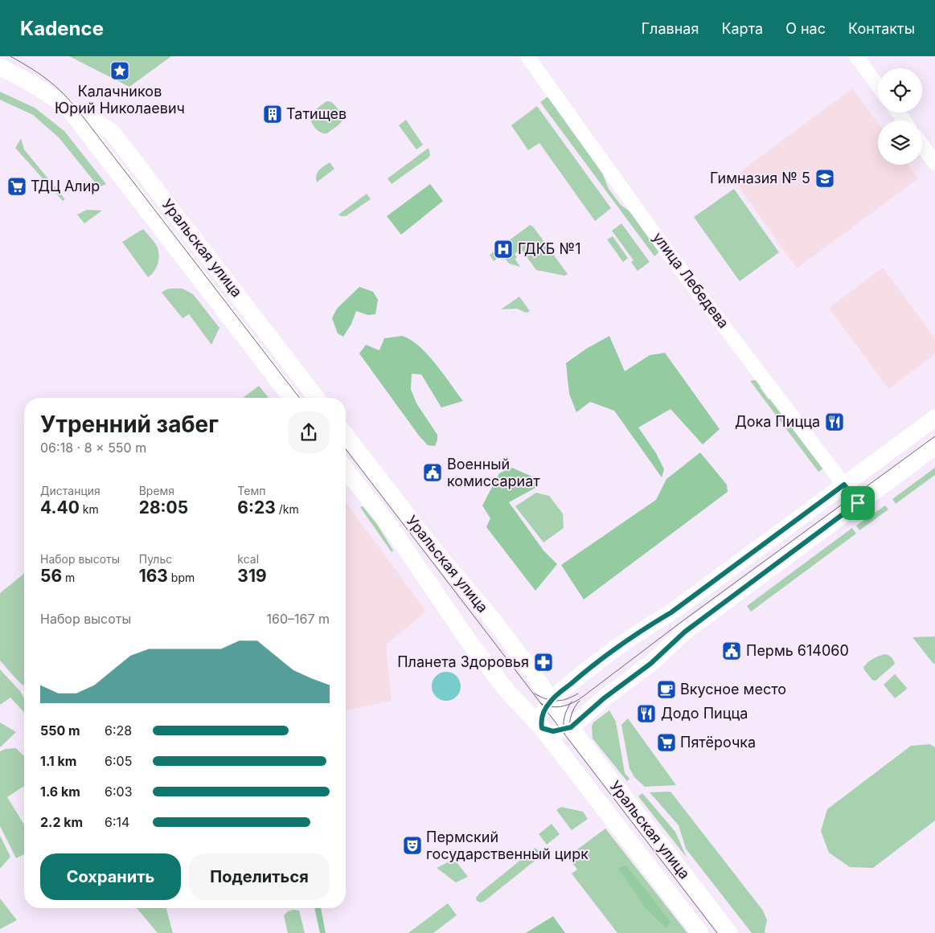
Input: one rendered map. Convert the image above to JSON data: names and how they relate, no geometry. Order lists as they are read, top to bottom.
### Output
{
  "streets": {
    "main road": ["Уральская улица"],
    "street": ["улица Лебедева"]
  },
  "places": {
    "place": ["Калачников Юрий Николаевич"],
    "building": ["Татищев"],
    "school or university": ["Гимназия № 5"],
    "supermarket": ["ТДЦ Алир", "Пятёрочка"],
    "hospital": ["ГДКБ №1"],
    "restaurant": ["Дока Пицца", "Додо Пицца"],
    "public building": ["Военный комиссариат", "Пермь 614060"],
    "pharmacy": ["Планета Здоровья"],
    "cafe": ["Вкусное место"],
    "theatre": ["Пермский государственный цирк"]
  },
  "page": {
    "header": "Kadence",
    "nav": [
      "Главная",
      "Карта",
      "О нас",
      "Контакты"
    ],
    "heading": ["Утренний забег", "06:18 · 8 × 550 m"],
    "stats": [
      ["Дистанция", "4.40 km"],
      ["Время", "28:05"],
      ["Темп", "6:23 /km"],
      ["Набор высоты", "56 m"],
      ["Пульс", "163 bpm"],
      ["kcal", "319"]
    ],
    "chart": ["Набор высоты", "160–167 m"],
    "list": [
      {
        "name": "550 m",
        "note": "6:28"
      },
      {
        "name": "1.1 km",
        "note": "6:05"
      },
      {
        "name": "1.6 km",
        "note": "6:03"
      },
      {
        "name": "2.2 km",
        "note": "6:14"
      }
    ],
    "buttons": ["Сохранить", "Поделиться"]
  }
}
